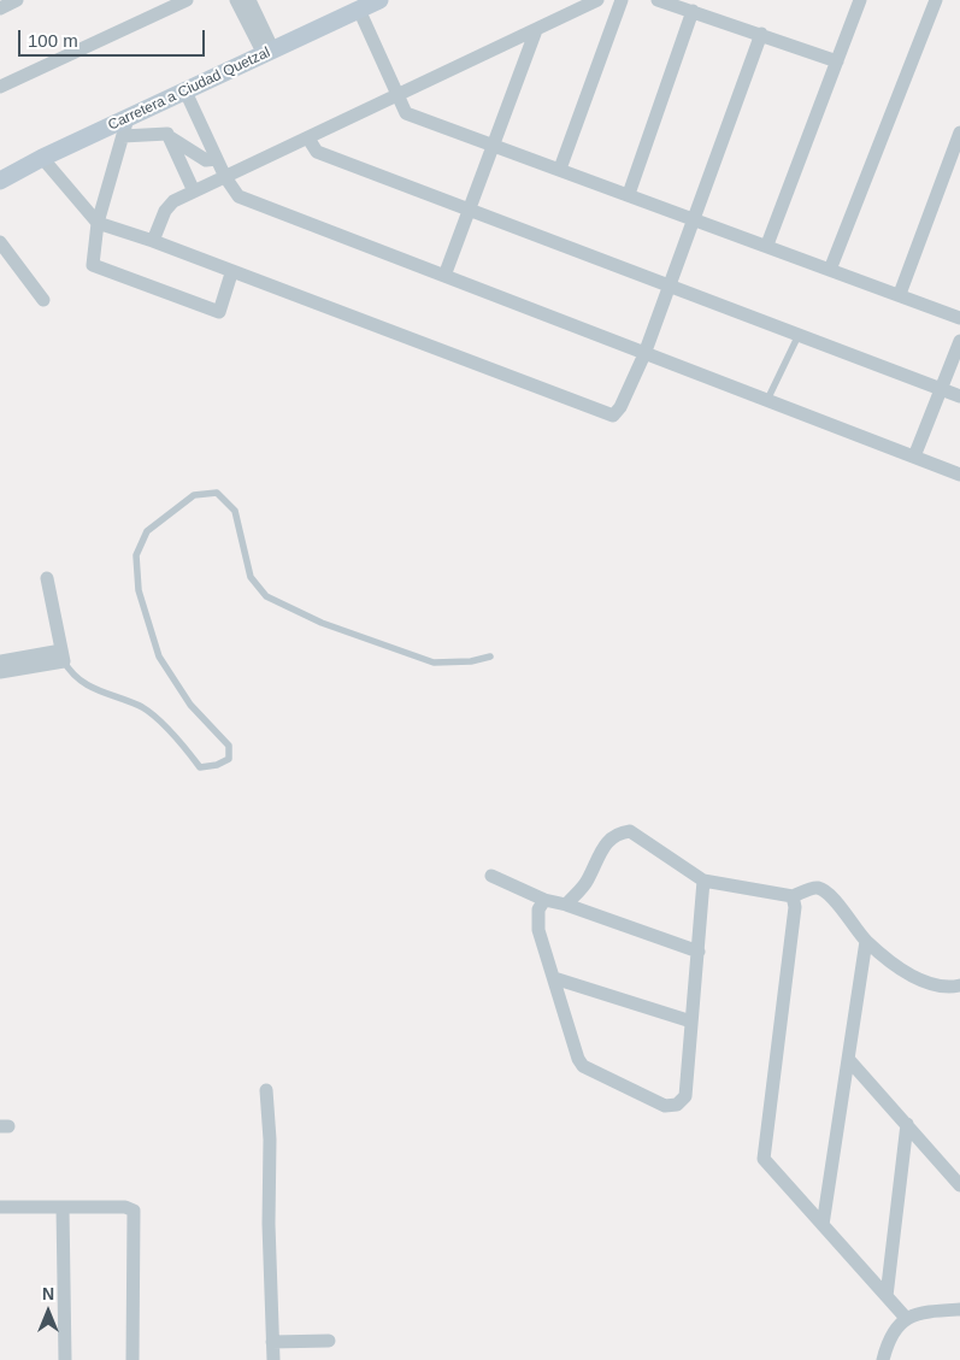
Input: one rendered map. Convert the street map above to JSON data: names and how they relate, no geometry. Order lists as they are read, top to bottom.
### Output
{
  "streets": {
    "main road": ["Carretera a Ciudad Quetzal"]
  },
  "scale_bar": "100 m",
  "north": "top"
}
